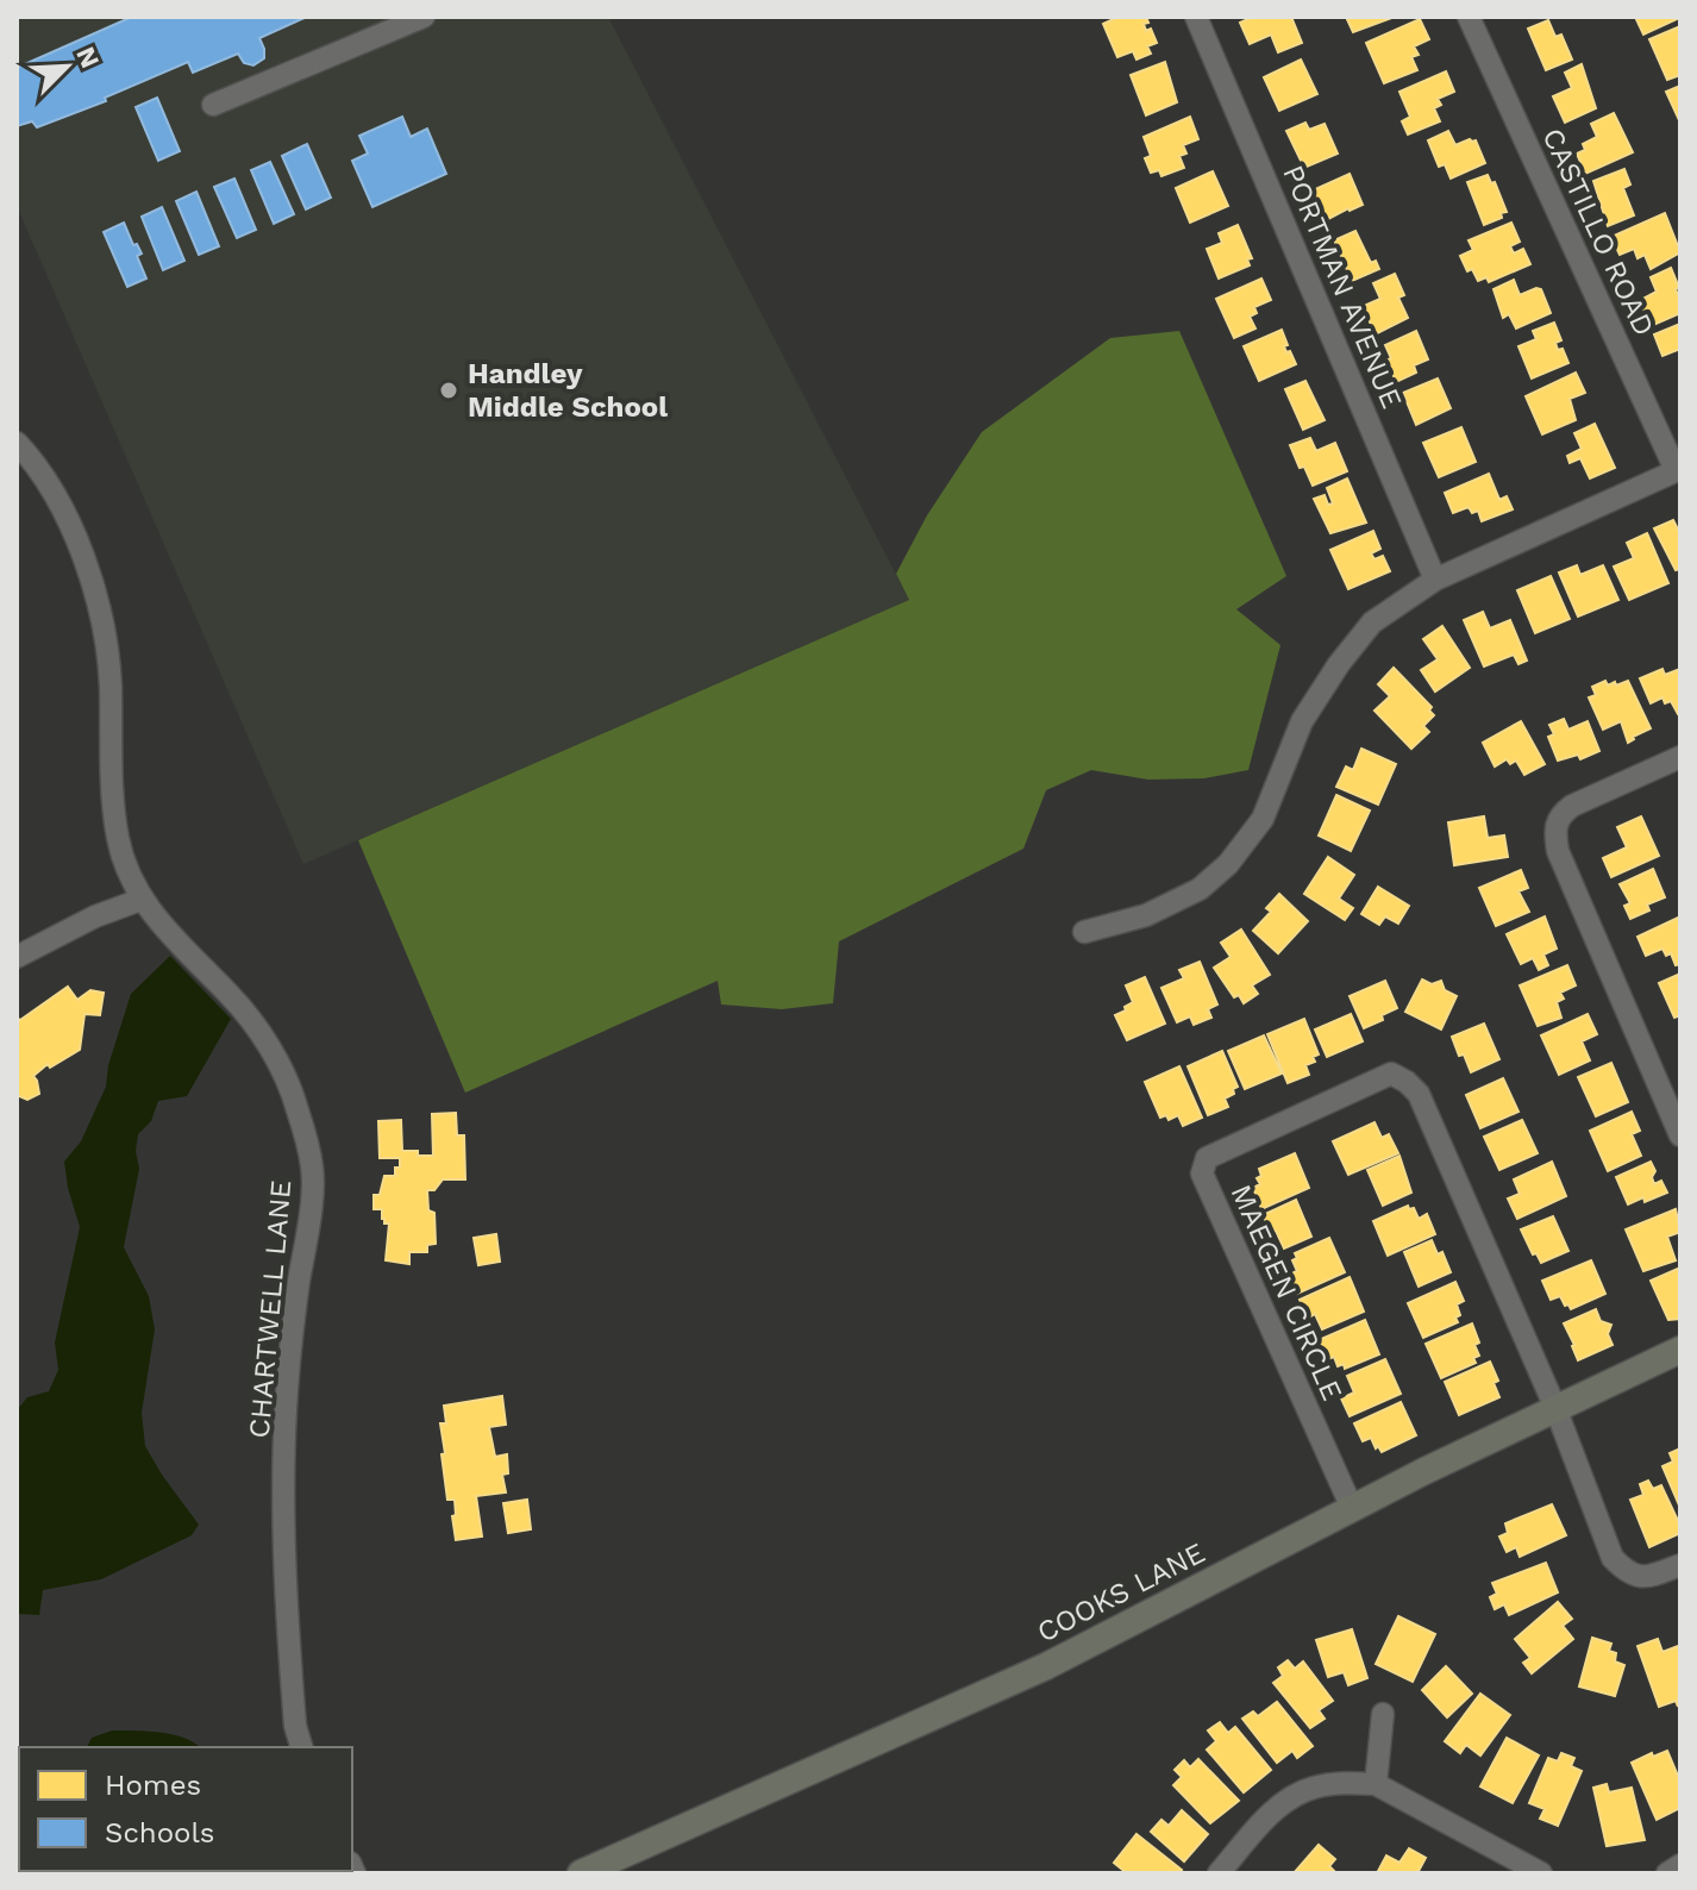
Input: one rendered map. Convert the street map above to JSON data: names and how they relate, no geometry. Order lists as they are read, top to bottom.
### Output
{
  "streets": {
    "main road": ["COOKS LANE"],
    "street": [
      "CASTILLO ROAD",
      "PORTMAN AVENUE",
      "MAEGEN CIRCLE",
      "CHARTWELL LANE"
    ]
  },
  "crossings": [
    ["MAEGEN CIRCLE", "COOKS LANE"]
  ],
  "places": ["Handley Middle School"],
  "legend": ["Homes", "Schools"],
  "north": "top right"
}
